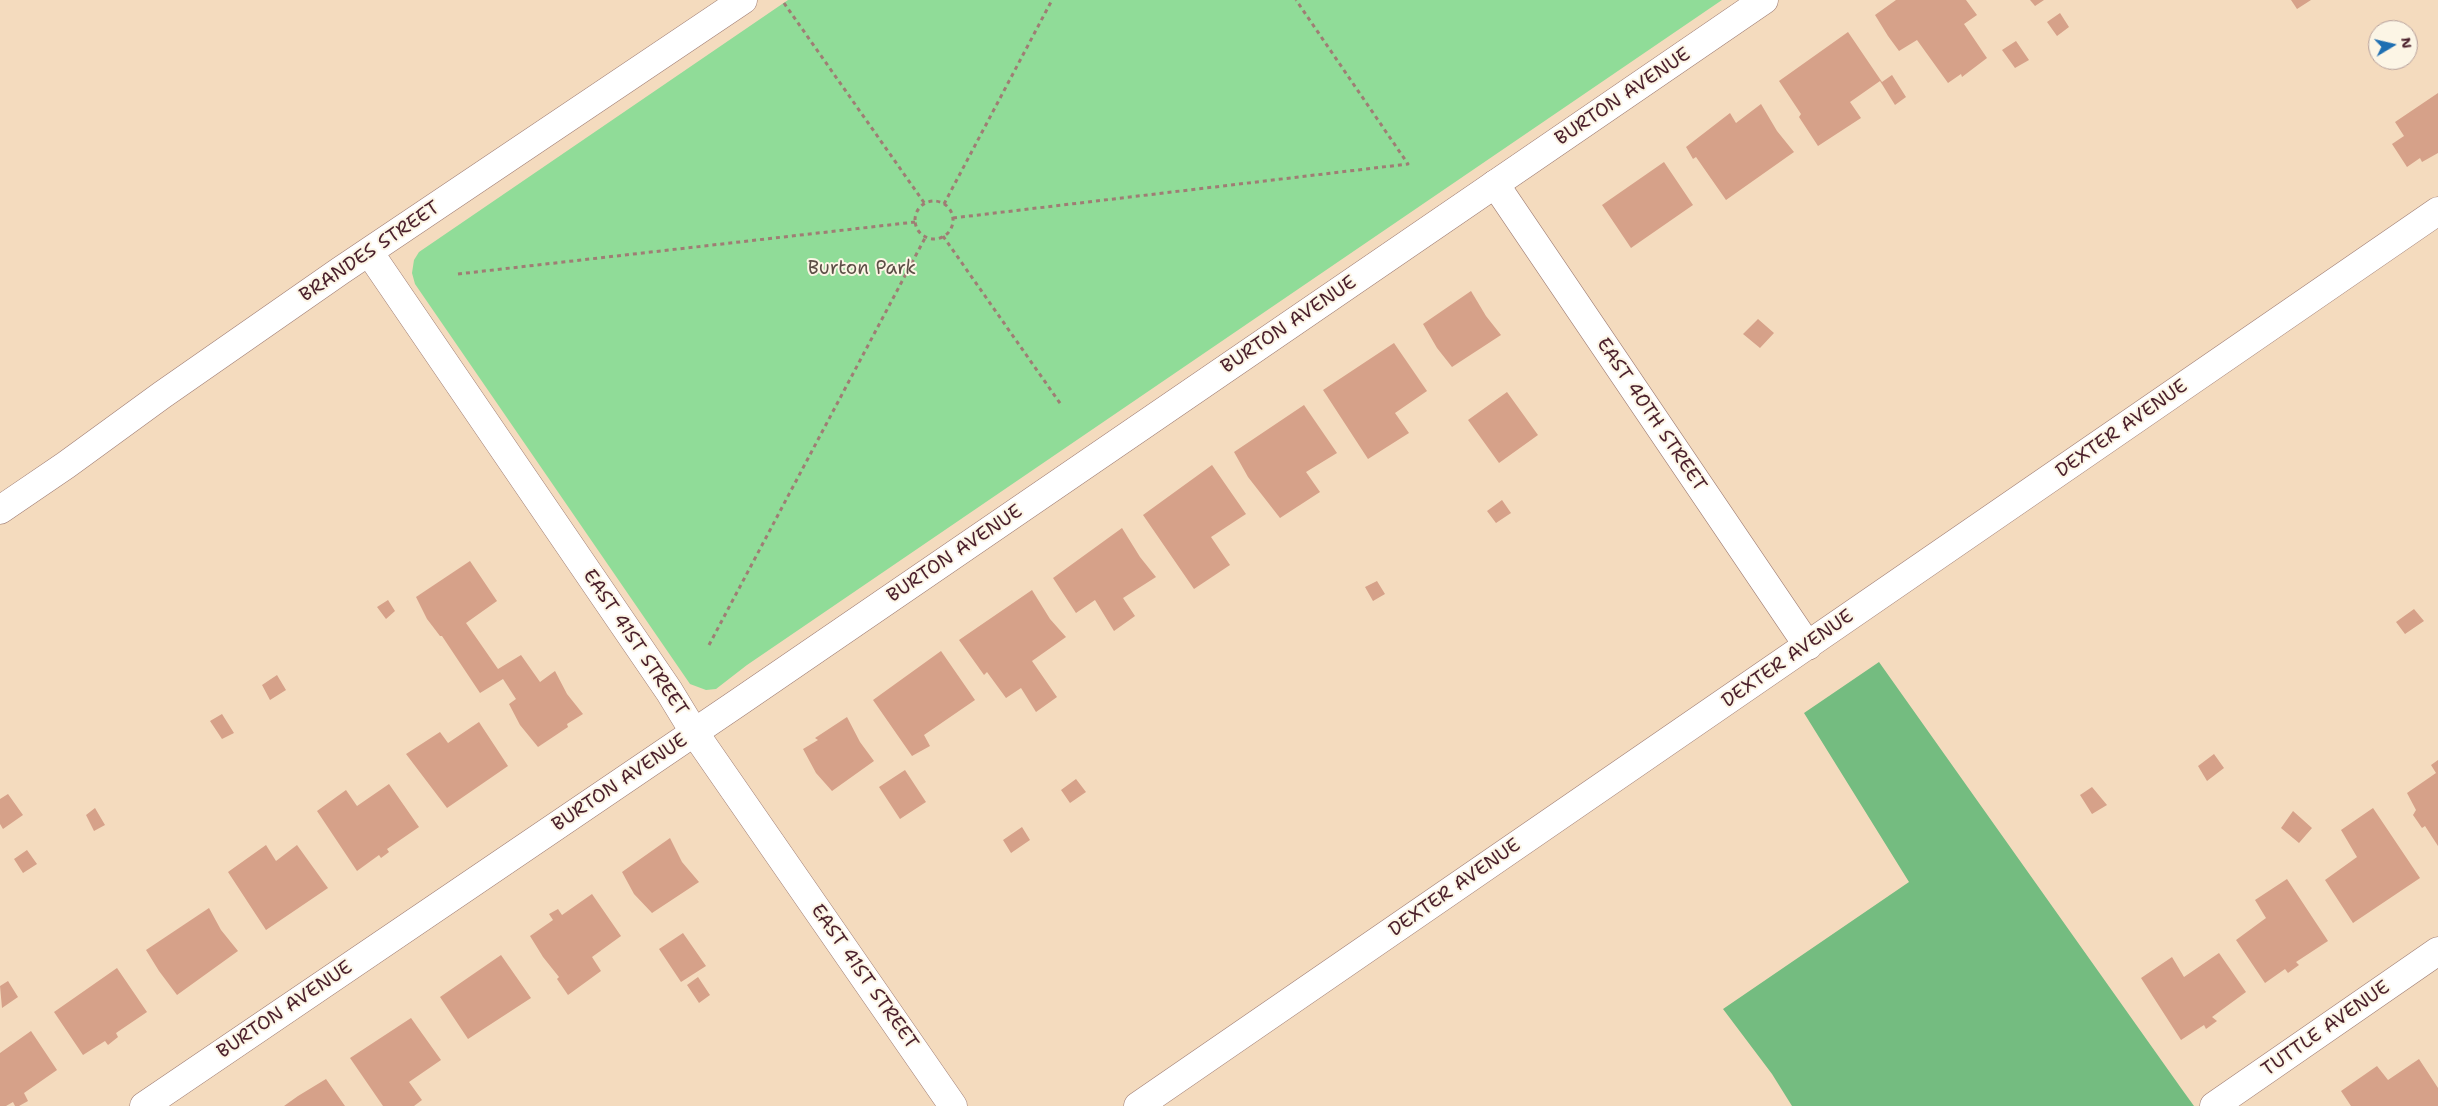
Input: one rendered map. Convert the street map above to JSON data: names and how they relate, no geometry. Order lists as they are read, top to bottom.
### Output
{
  "streets": {
    "street": [
      "BURTON AVENUE",
      "BRANDES STREET",
      "EAST 40TH STREET",
      "DEXTER AVENUE",
      "EAST 41ST STREET",
      "TUTTLE AVENUE"
    ]
  },
  "crossings": [
    ["BURTON AVENUE", "EAST 40TH STREET"],
    ["BURTON AVENUE", "EAST 41ST STREET"],
    ["BRANDES STREET", "EAST 41ST STREET"],
    ["EAST 40TH STREET", "DEXTER AVENUE"]
  ],
  "parks": ["Burton Park"],
  "north": "right"
}
